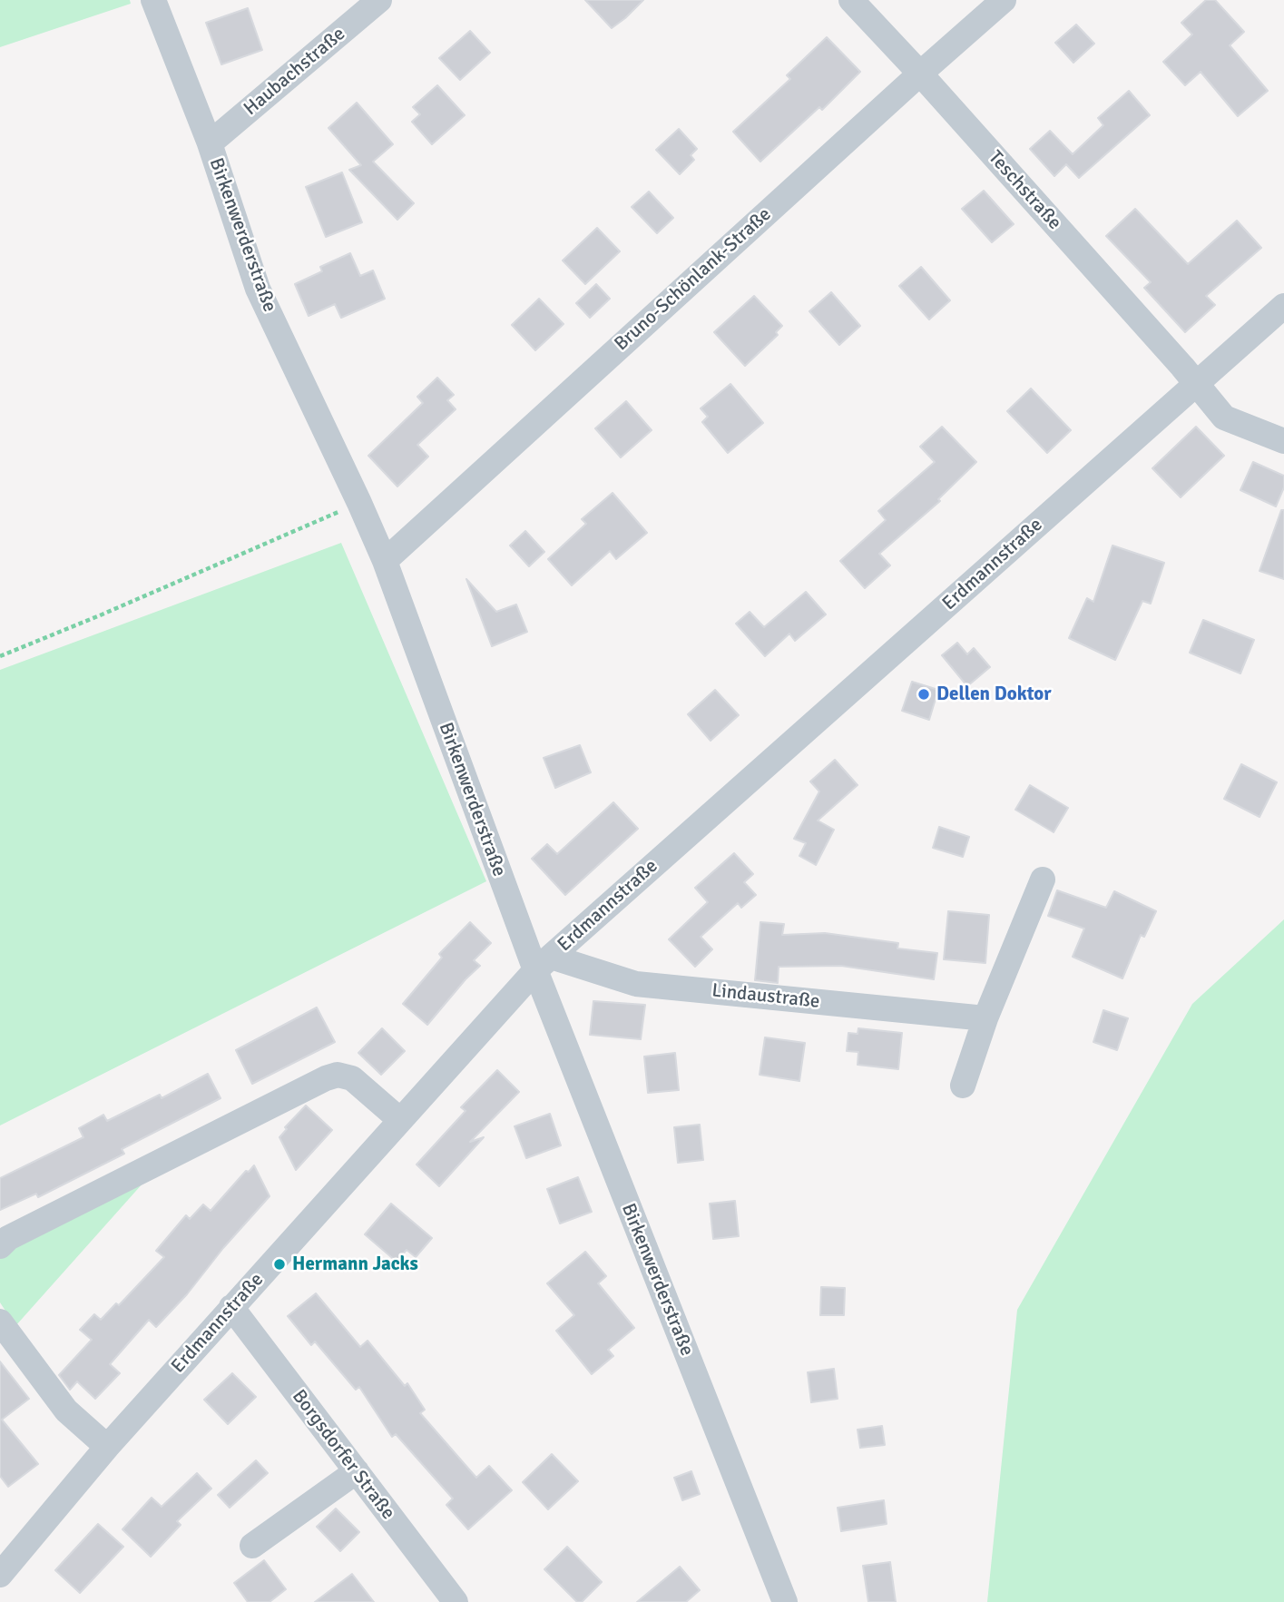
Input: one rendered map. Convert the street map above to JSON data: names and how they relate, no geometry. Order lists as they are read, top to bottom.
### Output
{
  "streets": {
    "street": [
      "Haubachstraße",
      "Teschstraße",
      "Birkenwerderstraße",
      "Bruno-Schönlank-Straße",
      "Erdmannstraße",
      "Lindaustraße",
      "Borgsdorfer Straße"
    ]
  },
  "crossings": [
    ["Haubachstraße", "Birkenwerderstraße"],
    ["Teschstraße", "Bruno-Schönlank-Straße"],
    ["Teschstraße", "Erdmannstraße"],
    ["Birkenwerderstraße", "Bruno-Schönlank-Straße"],
    ["Birkenwerderstraße", "Erdmannstraße"],
    ["Birkenwerderstraße", "Lindaustraße"],
    ["Erdmannstraße", "Lindaustraße"],
    ["Erdmannstraße", "Borgsdorfer Straße"]
  ],
  "places": ["Dellen Doktor", "Hermann Jacks"]
}
